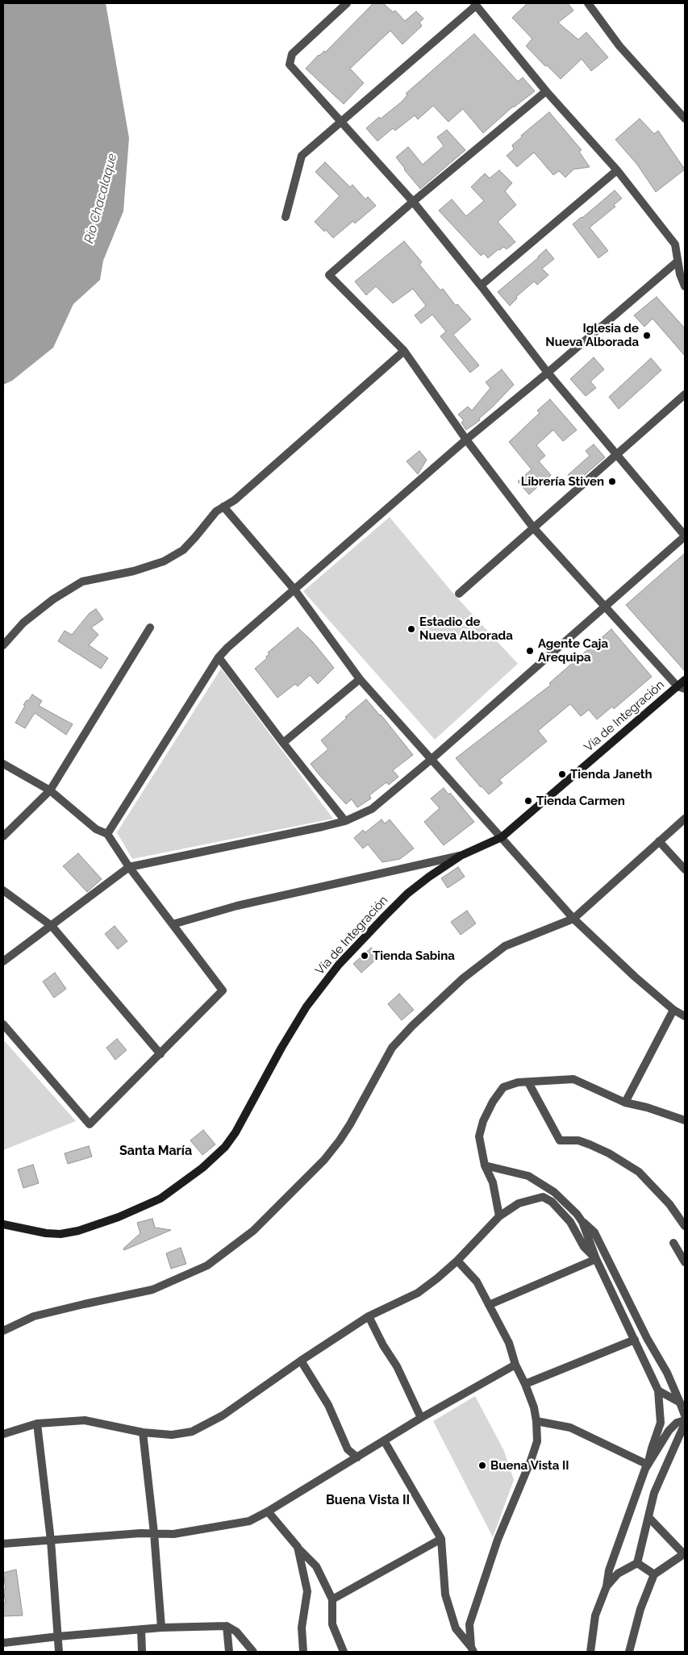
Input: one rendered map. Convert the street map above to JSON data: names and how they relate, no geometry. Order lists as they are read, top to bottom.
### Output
{
  "streets": {
    "main road": ["Vía de Integración"]
  },
  "districts": ["Santa María", "Buena Vista II"],
  "water": ["Río Chacalaque"],
  "places": [
    "Iglesia de Nueva Alborada",
    "Librería Stiven",
    "Estadio de Nueva Alborada",
    "Agente Caja Arequipa",
    "Tienda Janeth",
    "Tienda Carmen",
    "Tienda Sabina",
    "Buena Vista II"
  ]
}
